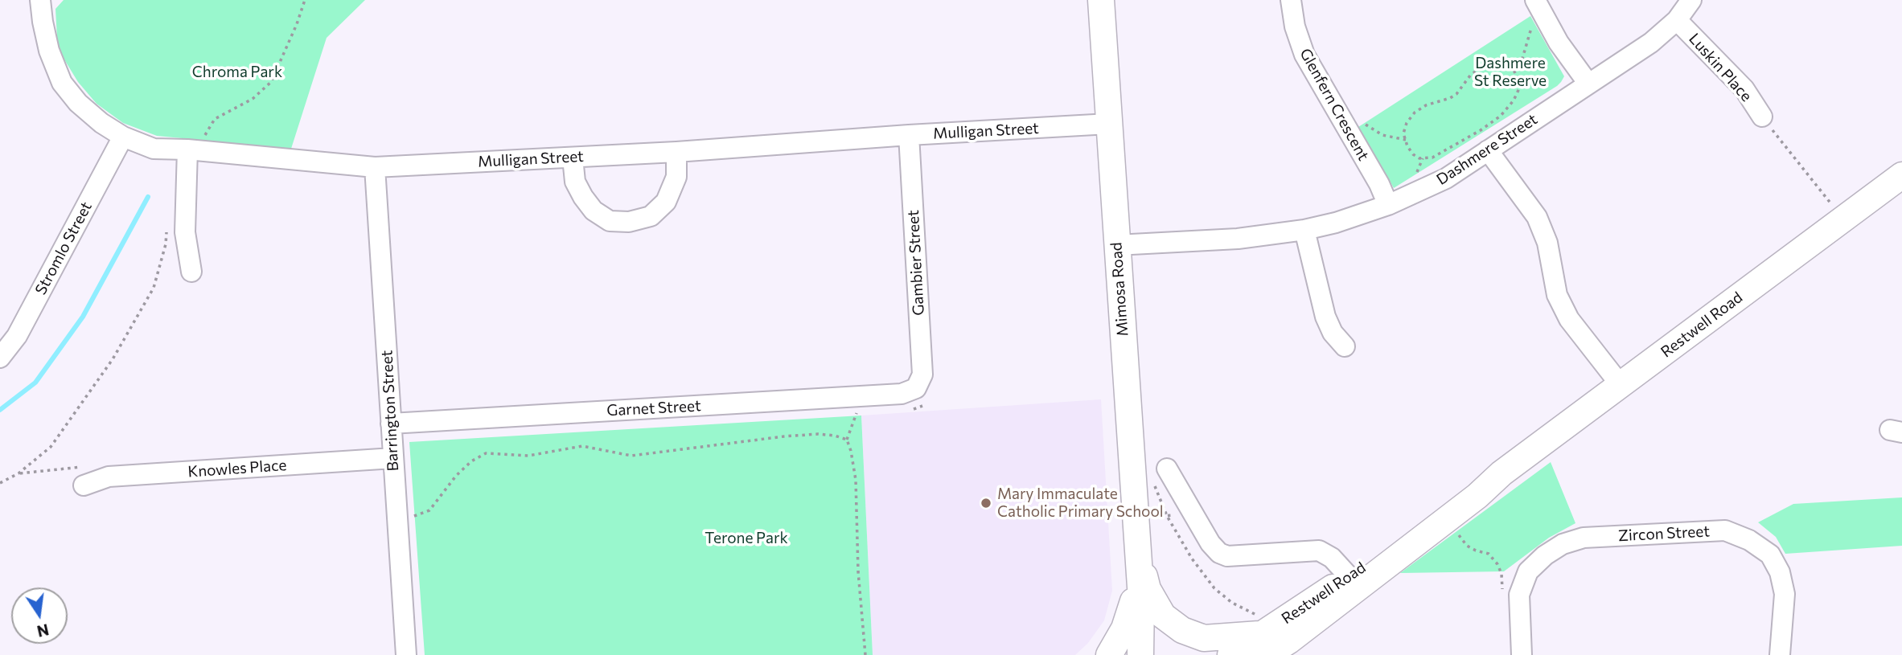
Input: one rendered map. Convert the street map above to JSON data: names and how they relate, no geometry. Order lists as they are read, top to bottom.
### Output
{
  "streets": {
    "main road": ["Mimosa Road", "Restwell Road"],
    "street": [
      "Luskin Place",
      "Glenfern Crescent",
      "Mulligan Street",
      "Dashmere Street",
      "Stromlo Street",
      "Gambier Street",
      "Garnet Street",
      "Barrington Street",
      "Knowles Place",
      "Zircon Street"
    ]
  },
  "crossings": [
    ["Luskin Place", "Dashmere Street"],
    ["Glenfern Crescent", "Dashmere Street"],
    ["Mulligan Street", "Stromlo Street"],
    ["Mulligan Street", "Gambier Street"],
    ["Mulligan Street", "Mimosa Road"],
    ["Mulligan Street", "Barrington Street"],
    ["Dashmere Street", "Mimosa Road"],
    ["Gambier Street", "Garnet Street"],
    ["Garnet Street", "Barrington Street"],
    ["Barrington Street", "Knowles Place"]
  ],
  "parks": ["Dashmere St Reserve", "Chroma Park", "Terone Park"],
  "places": ["Mary Immaculate Catholic Primary School"],
  "north": "bottom"
}
